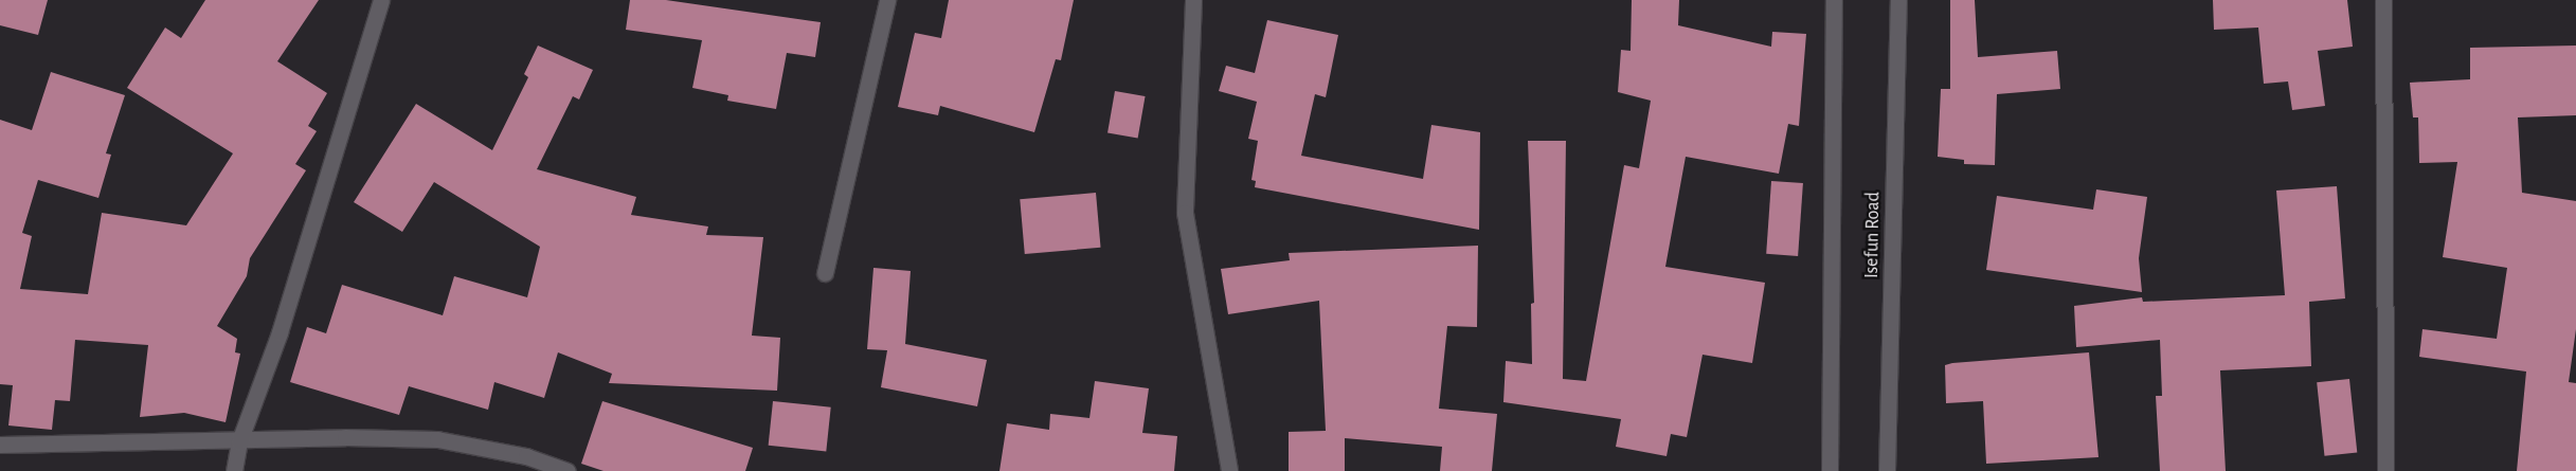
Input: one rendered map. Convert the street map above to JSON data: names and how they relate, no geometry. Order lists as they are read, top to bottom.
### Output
{
  "streets": {
    "street": ["Isefun Road"]
  }
}
